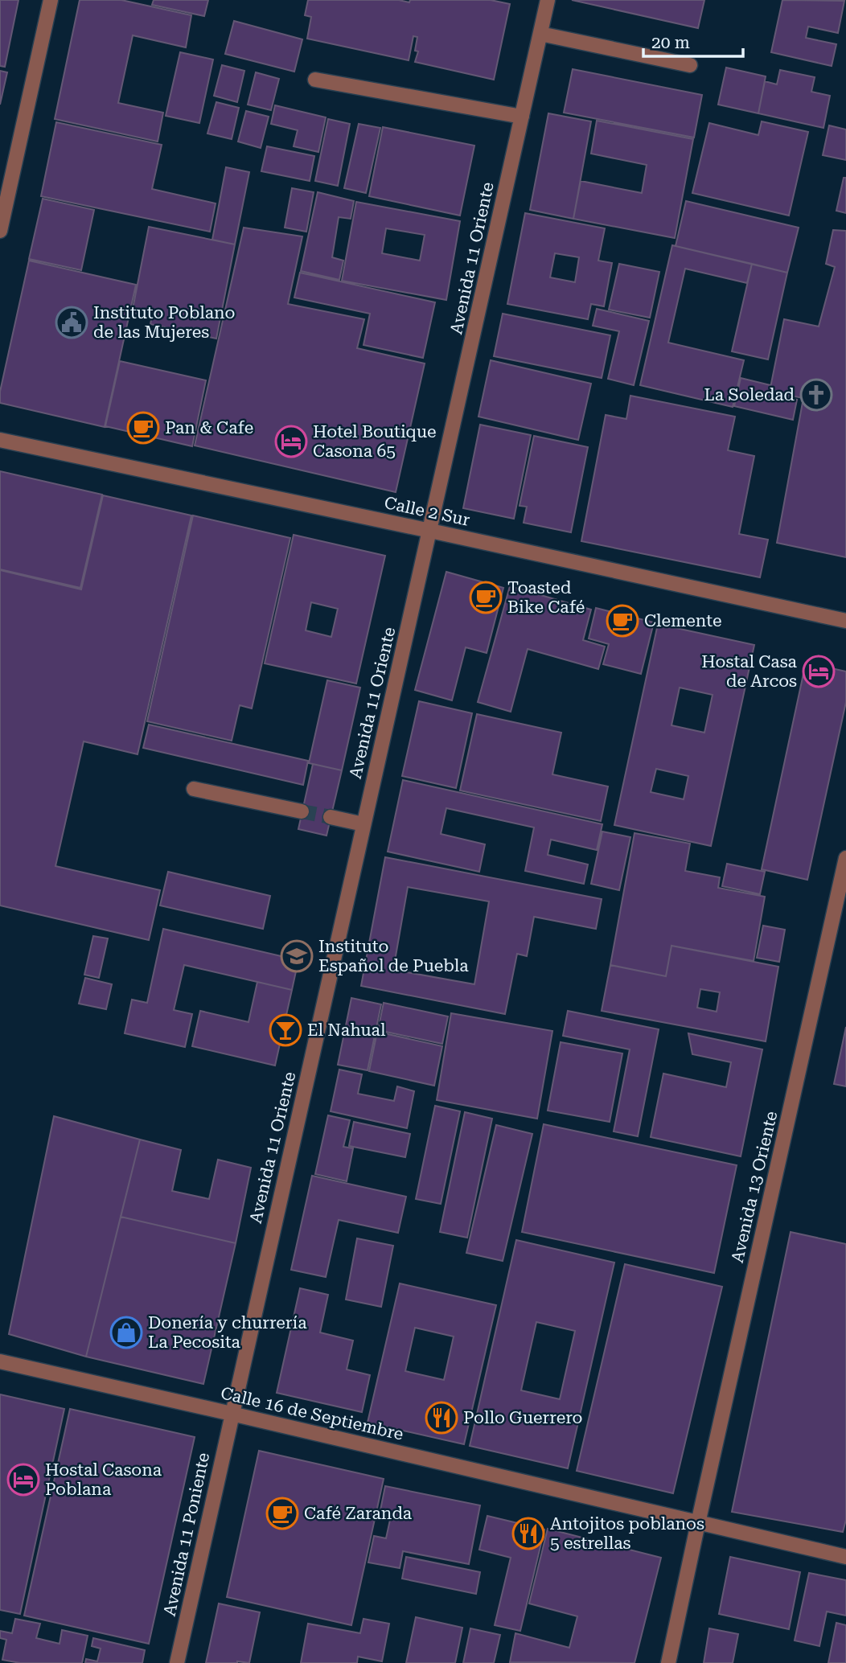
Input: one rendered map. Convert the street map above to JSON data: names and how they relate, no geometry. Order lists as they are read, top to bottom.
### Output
{
  "streets": {
    "street": [
      "Avenida 11 Oriente",
      "Calle 2 Sur",
      "Avenida 13 Oriente",
      "Calle 16 de Septiembre",
      "Avenida 11 Poniente"
    ]
  },
  "crossings": [
    ["Avenida 11 Oriente", "Calle 2 Sur"],
    ["Avenida 11 Oriente", "Calle 16 de Septiembre"],
    ["Avenida 11 Oriente", "Avenida 11 Poniente"],
    ["Avenida 13 Oriente", "Calle 16 de Septiembre"],
    ["Calle 16 de Septiembre", "Avenida 11 Poniente"]
  ],
  "places": {
    "public building": ["Instituto Poblano de las Mujeres"],
    "church": ["La Soledad"],
    "cafe": [
      "Pan & Cafe",
      "Toasted Bike Café",
      "Clemente",
      "Café Zaranda"
    ],
    "hotel": ["Hotel Boutique Casona 65", "Hostal Casa de Arcos", "Hostal Casona Poblana"],
    "school or university": ["Instituto Español de Puebla"],
    "bar": ["El Nahual"],
    "shop": ["Donería y churrería La Pecosita"],
    "restaurant": ["Pollo Guerrero", "Antojitos poblanos 5 estrellas"]
  },
  "scale_bar": "20 m"
}
